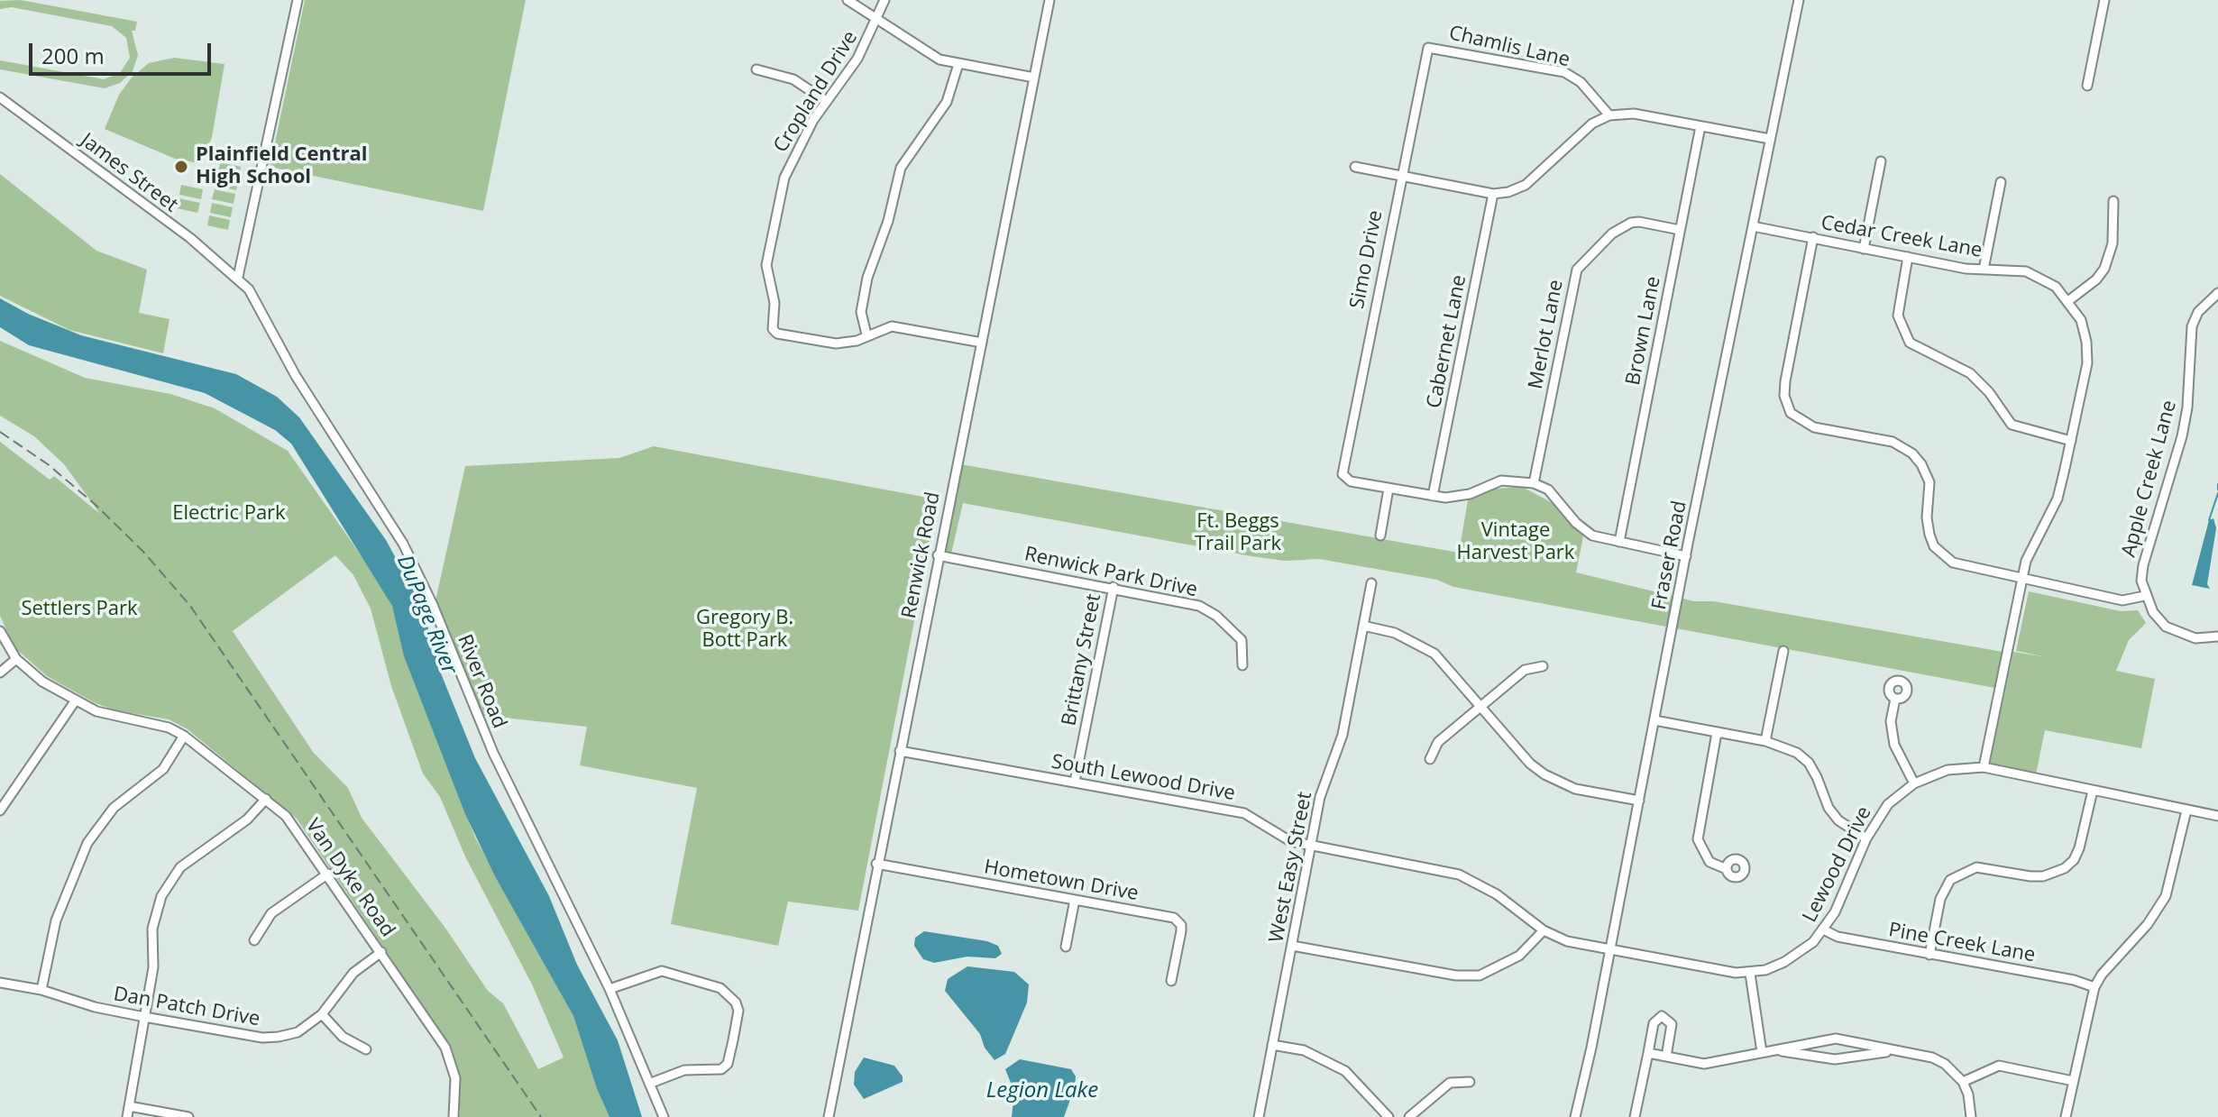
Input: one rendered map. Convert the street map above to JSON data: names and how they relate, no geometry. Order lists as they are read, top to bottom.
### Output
{
  "streets": {
    "street": [
      "Chamlis Lane",
      "Cropland Drive",
      "James Street",
      "Cedar Creek Lane",
      "Simo Drive",
      "Brown Lane",
      "Merlot Lane",
      "Cabernet Lane",
      "Apple Creek Lane",
      "Renwick Road",
      "Fraser Road",
      "Renwick Park Drive",
      "Brittany Street",
      "River Road",
      "South Lewood Drive",
      "Lewood Drive",
      "West Easy Street",
      "Van Dyke Road",
      "Hometown Drive",
      "Pine Creek Lane",
      "Dan Patch Drive"
    ]
  },
  "crossings": [
    ["Chamlis Lane", "Simo Drive"],
    ["James Street", "River Road"],
    ["Cedar Creek Lane", "Fraser Road"],
    ["Cedar Creek Lane", "Lewood Drive"],
    ["Brown Lane", "Merlot Lane"],
    ["Renwick Road", "Renwick Park Drive"],
    ["Renwick Road", "South Lewood Drive"],
    ["Renwick Road", "Hometown Drive"],
    ["Fraser Road", "South Lewood Drive"],
    ["Fraser Road", "Lewood Drive"],
    ["Renwick Park Drive", "Brittany Street"],
    ["Brittany Street", "South Lewood Drive"],
    ["South Lewood Drive", "Lewood Drive"],
    ["South Lewood Drive", "West Easy Street"],
    ["Lewood Drive", "Pine Creek Lane"],
    ["Van Dyke Road", "Dan Patch Drive"]
  ],
  "water": ["DuPage River", "Legion Lake"],
  "parks": [
    "Electric Park",
    "Ft. Beggs Trail Park",
    "Vintage Harvest Park",
    "Settlers Park",
    "Gregory B. Bott Park"
  ],
  "places": ["Plainfield Central High School"],
  "scale_bar": "200 m"
}
